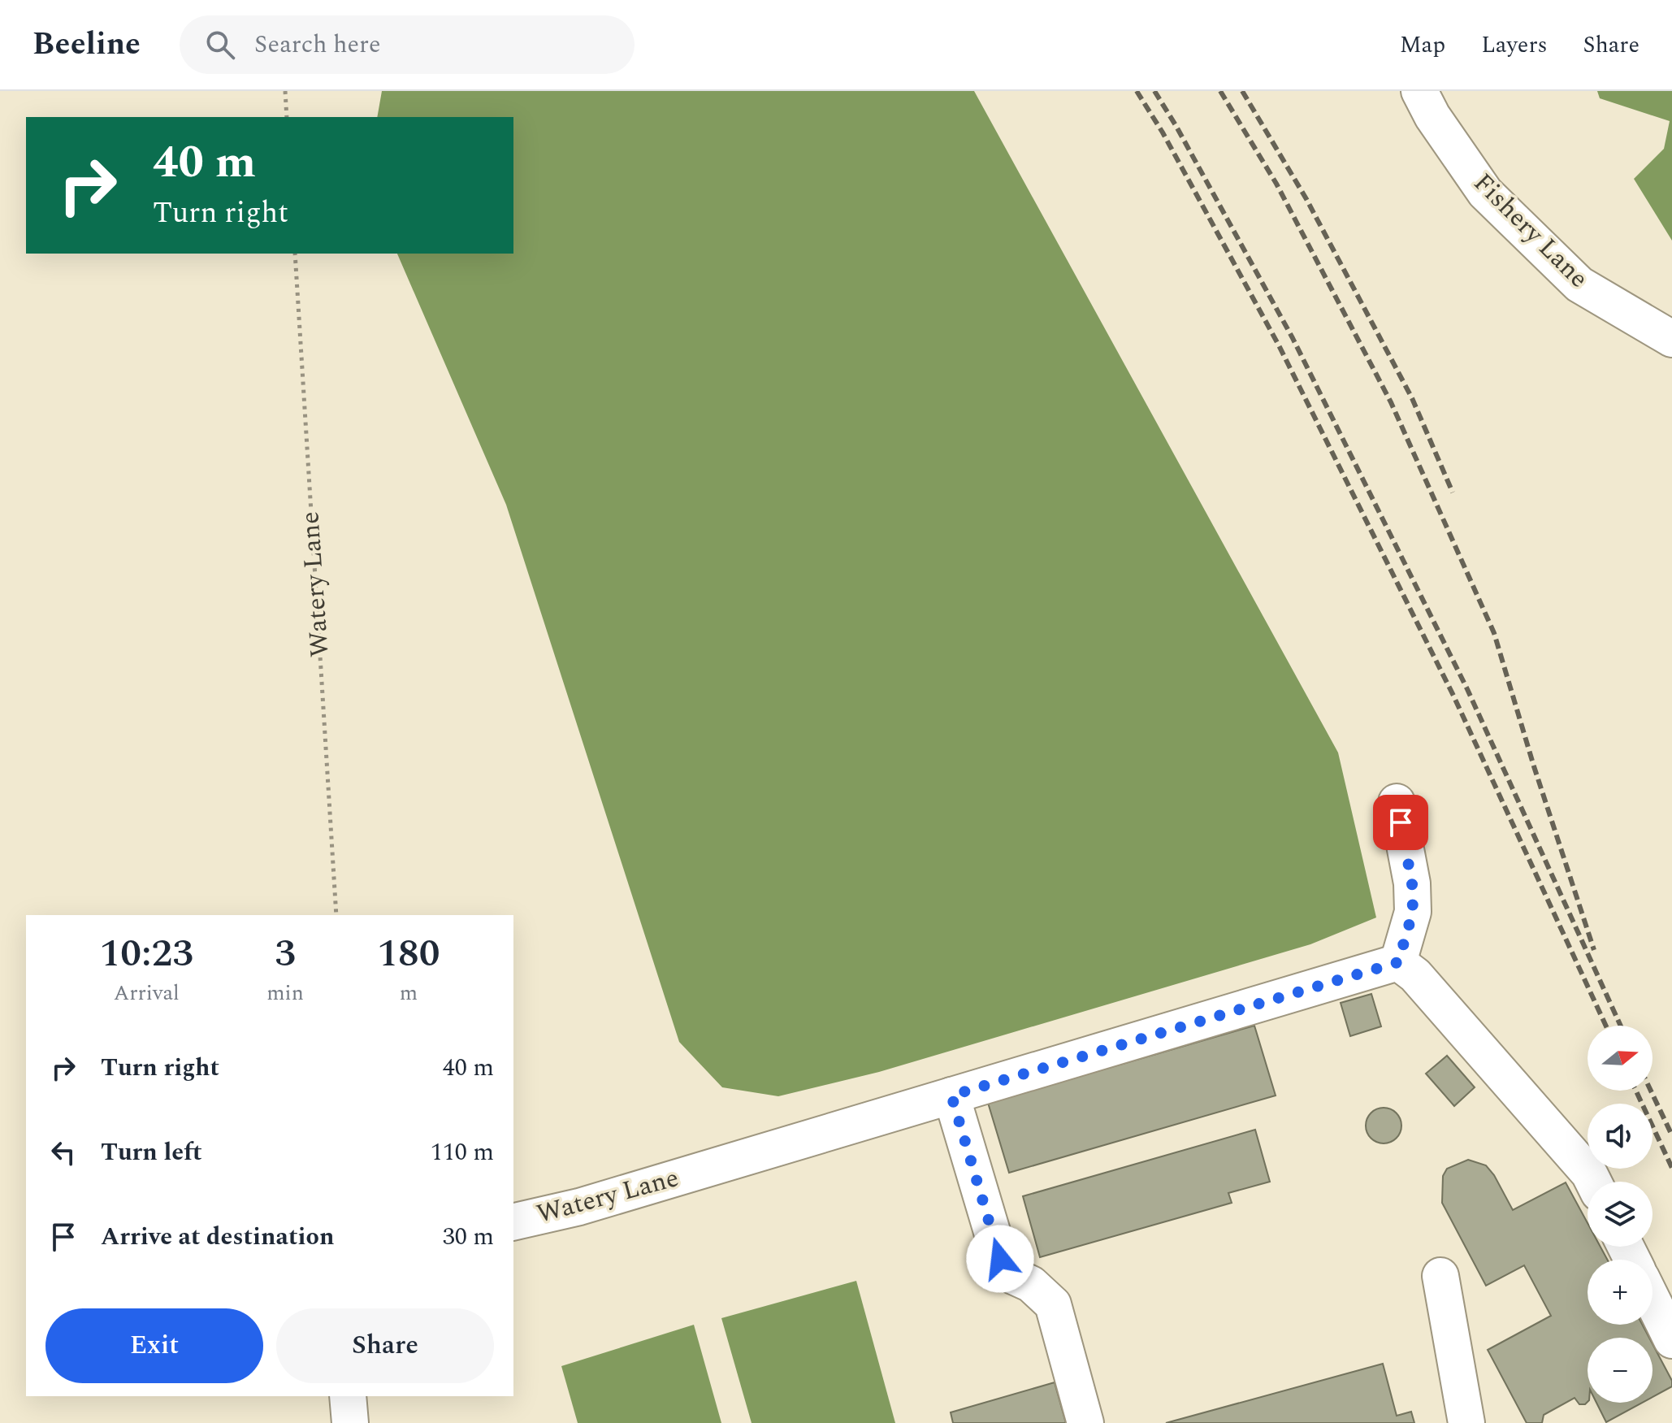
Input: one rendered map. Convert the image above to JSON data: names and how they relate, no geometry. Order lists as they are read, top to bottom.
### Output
{
  "streets": {
    "street": ["Fishery Lane", "Watery Lane"]
  },
  "north": "right",
  "page": {
    "header": "Beeline",
    "search": "Search here",
    "nav": ["Map", "Layers", "Share"],
    "turn": ["40 m", "Turn right"],
    "eta": [
      "10:23",
      "Arrival",
      "3",
      "min",
      "180",
      "m"
    ],
    "map_buttons": ["+", "−"],
    "list": [
      {
        "name": "Turn right",
        "value": "40 m"
      },
      {
        "name": "Turn left",
        "value": "110 m"
      },
      {
        "name": "Arrive at destination",
        "value": "30 m"
      }
    ],
    "buttons": ["Exit", "Share"]
  }
}
